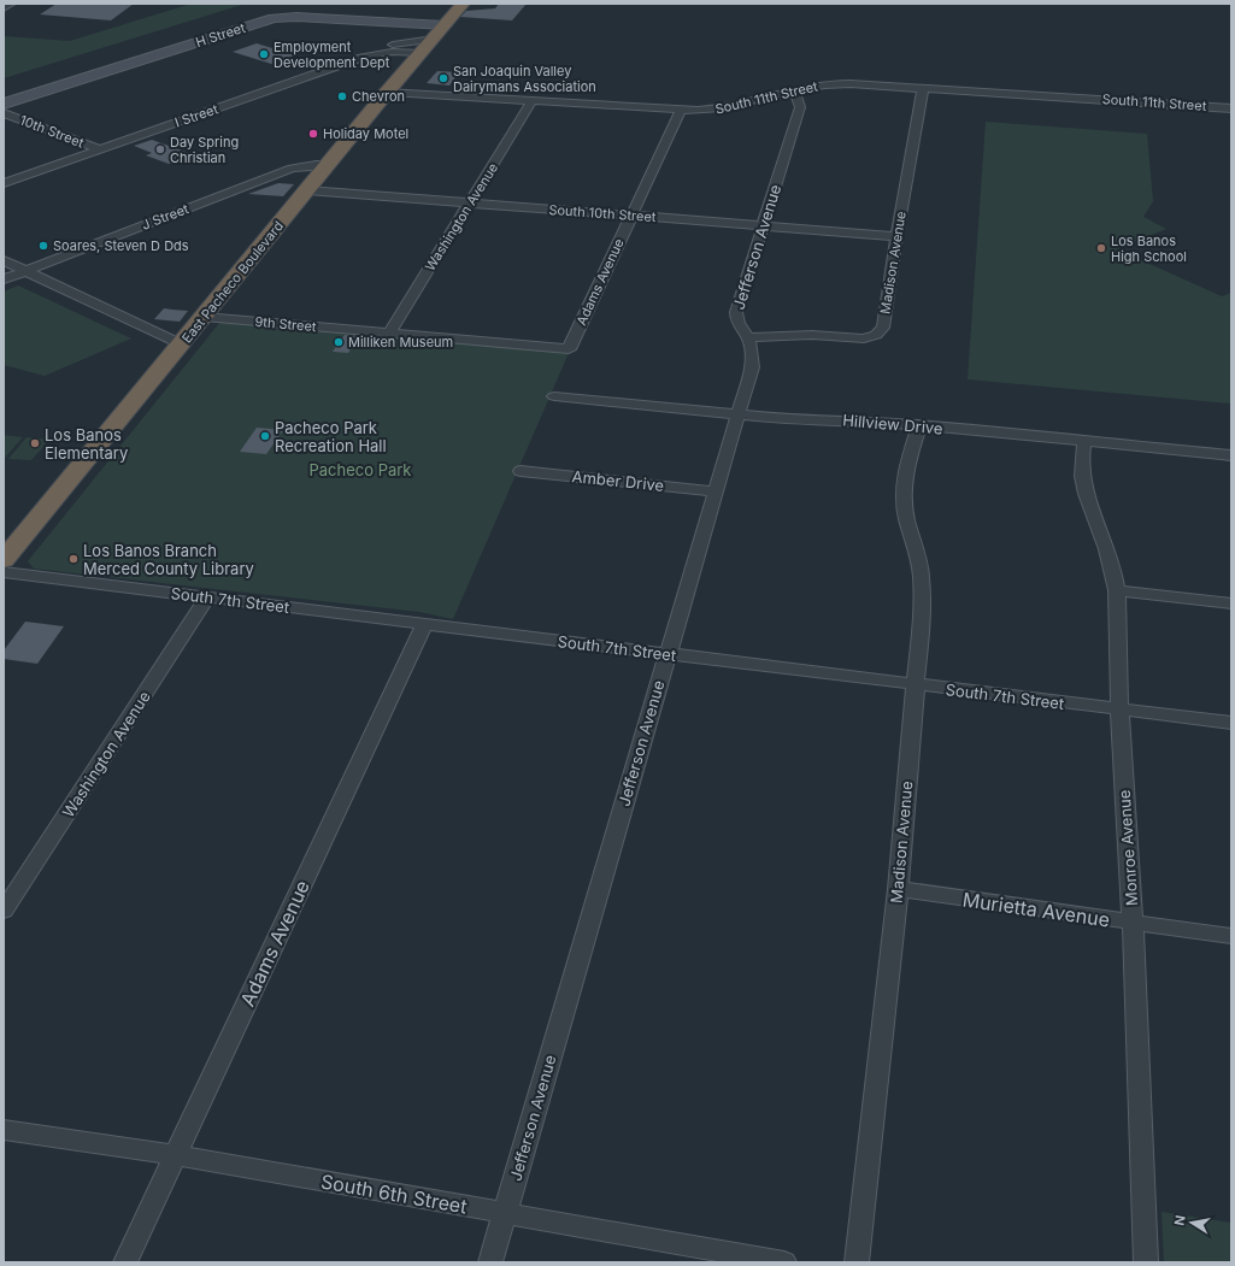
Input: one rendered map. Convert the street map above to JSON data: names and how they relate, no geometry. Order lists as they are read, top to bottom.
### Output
{
  "streets": {
    "highway": ["East Pacheco Boulevard"],
    "street": [
      "H Street",
      "South 11th Street",
      "I Street",
      "10th Street",
      "South 10th Street",
      "J Street",
      "Washington Avenue",
      "Jefferson Avenue",
      "Madison Avenue",
      "Adams Avenue",
      "9th Street",
      "Hillview Drive",
      "Amber Drive",
      "South 7th Street",
      "Monroe Avenue",
      "Murietta Avenue",
      "South 6th Street"
    ]
  },
  "crossings": [
    ["H Street", "East Pacheco Boulevard"],
    ["South 11th Street", "Washington Avenue"],
    ["South 11th Street", "Jefferson Avenue"],
    ["South 11th Street", "Madison Avenue"],
    ["South 11th Street", "East Pacheco Boulevard"],
    ["South 11th Street", "Adams Avenue"],
    ["I Street", "10th Street"],
    ["I Street", "East Pacheco Boulevard"],
    ["South 10th Street", "Washington Avenue"],
    ["South 10th Street", "Jefferson Avenue"],
    ["South 10th Street", "Madison Avenue"],
    ["South 10th Street", "East Pacheco Boulevard"],
    ["South 10th Street", "Adams Avenue"],
    ["J Street", "East Pacheco Boulevard"],
    ["Washington Avenue", "9th Street"],
    ["Washington Avenue", "South 7th Street"],
    ["Jefferson Avenue", "Madison Avenue"],
    ["Jefferson Avenue", "Hillview Drive"],
    ["Jefferson Avenue", "Amber Drive"],
    ["Jefferson Avenue", "South 7th Street"],
    ["Jefferson Avenue", "South 6th Street"],
    ["Madison Avenue", "Hillview Drive"],
    ["Madison Avenue", "South 7th Street"],
    ["Madison Avenue", "Murietta Avenue"],
    ["East Pacheco Boulevard", "9th Street"],
    ["Adams Avenue", "9th Street"],
    ["Adams Avenue", "South 7th Street"],
    ["Adams Avenue", "South 6th Street"],
    ["Hillview Drive", "Monroe Avenue"],
    ["South 7th Street", "Monroe Avenue"],
    ["Monroe Avenue", "Murietta Avenue"]
  ],
  "parks": ["Pacheco Park"],
  "places": [
    "Employment Development Dept",
    "San Joaquin Valley Dairymans Association",
    "Chevron",
    "Holiday Motel",
    "Day Spring Christian",
    "Soares, Steven D Dds",
    "Los Banos High School",
    "Milliken Museum",
    "Pacheco Park Recreation Hall",
    "Los Banos Elementary",
    "Los Banos Branch Merced County Library"
  ],
  "north": "left"
}
